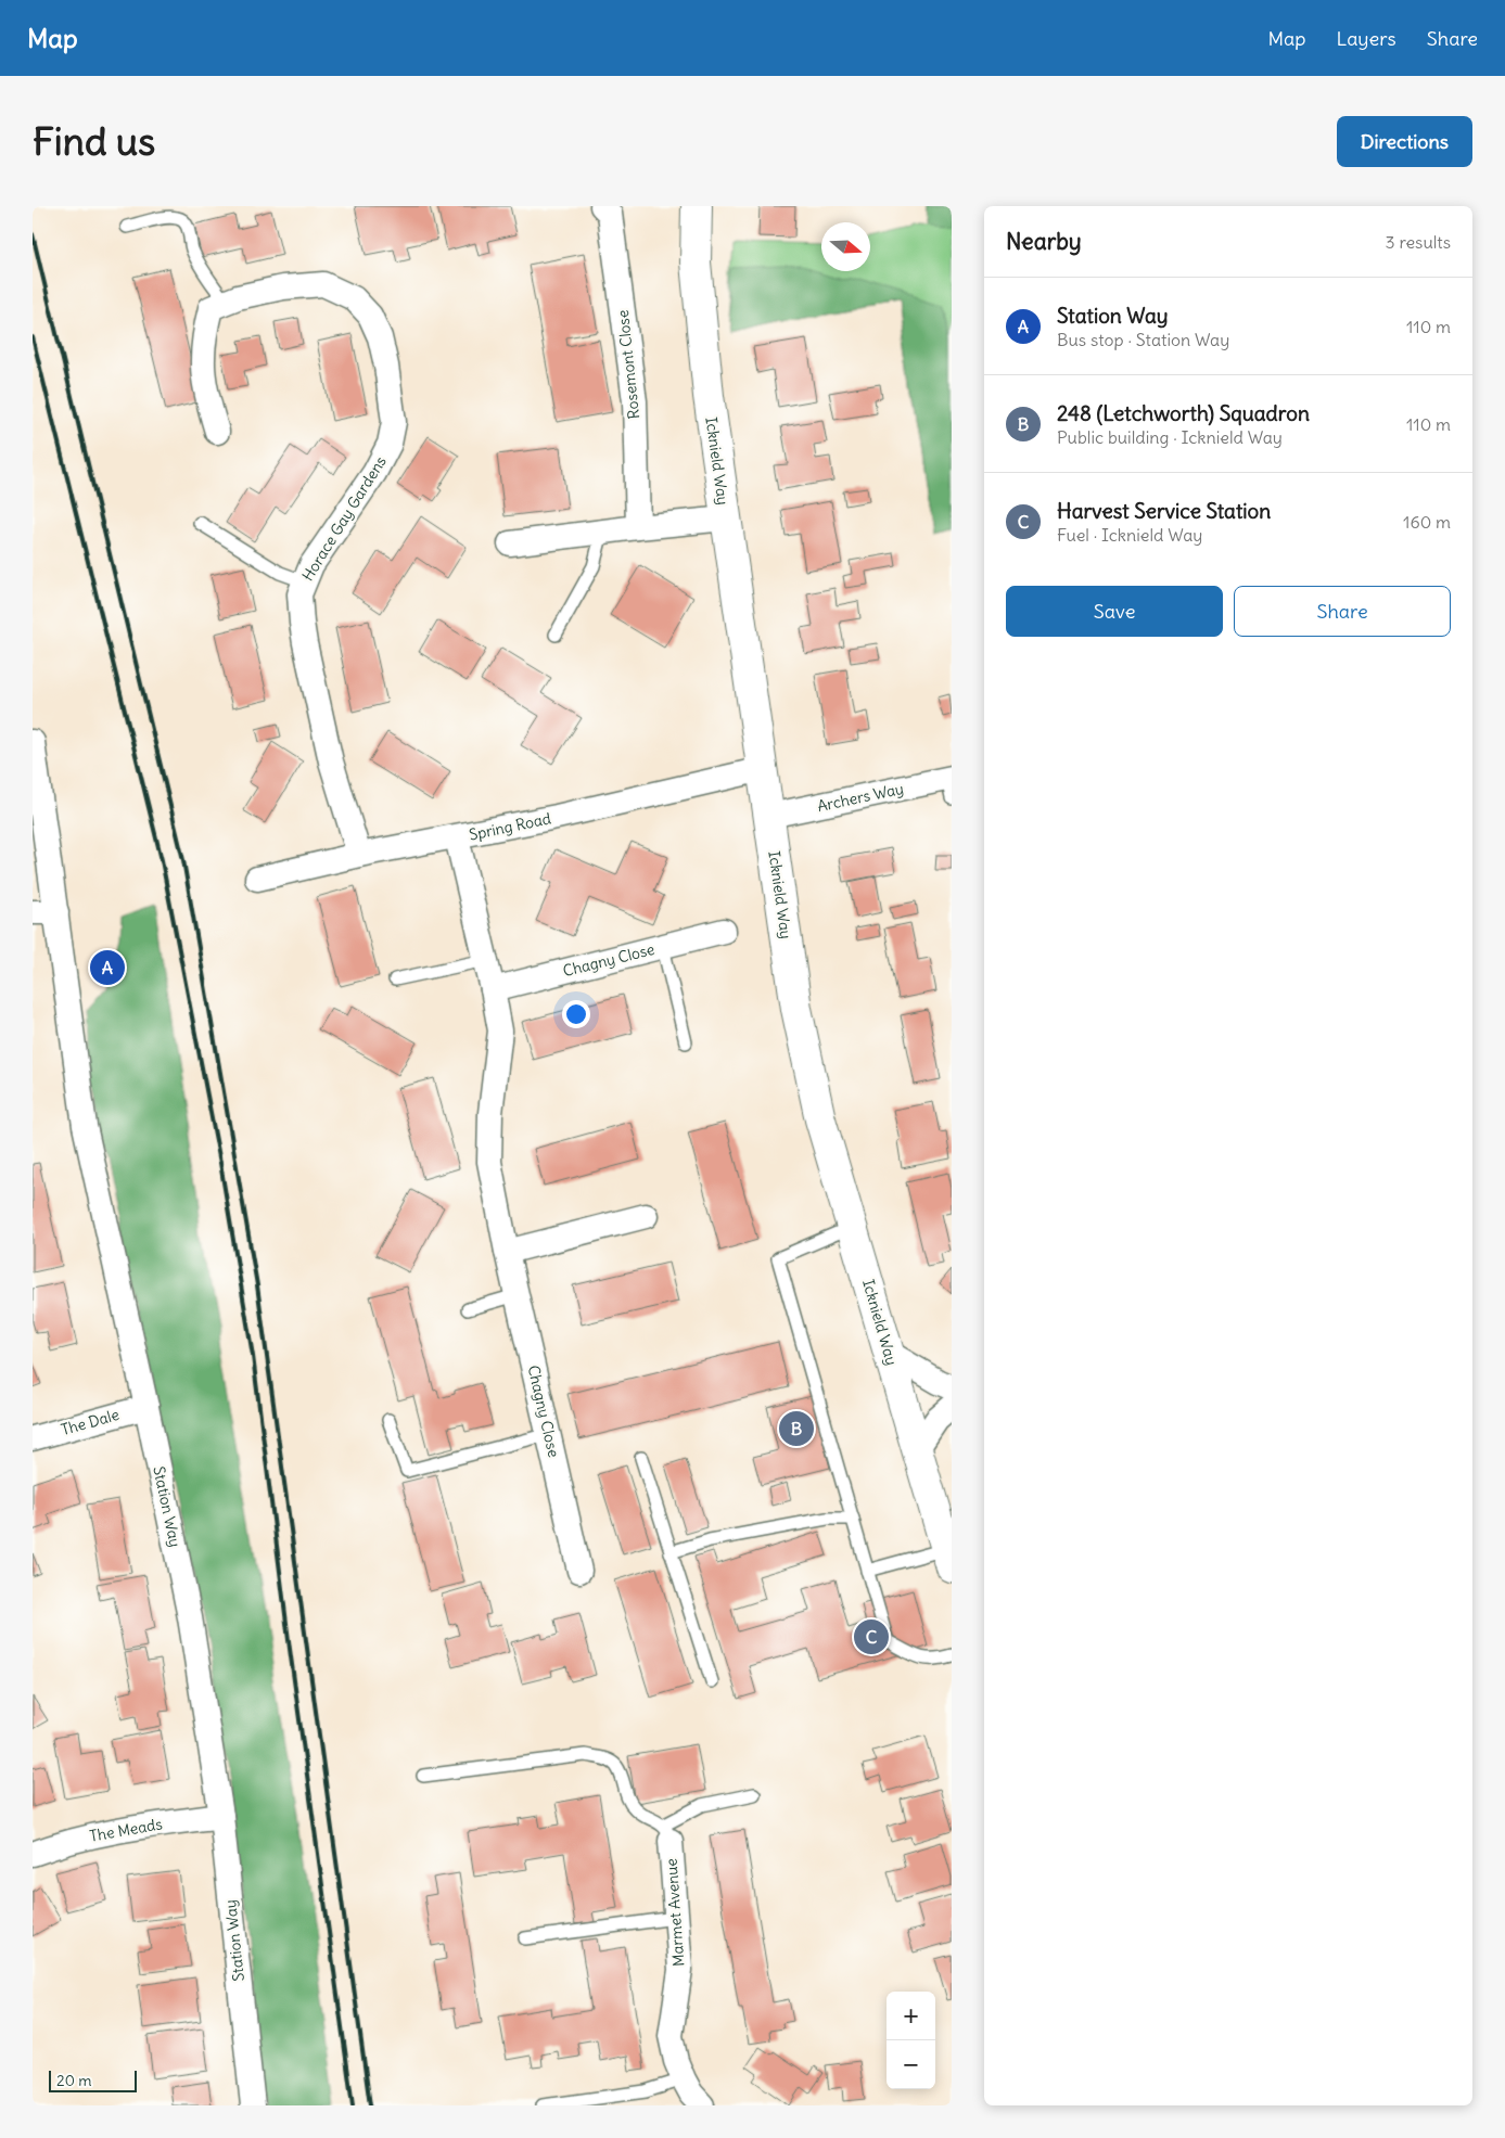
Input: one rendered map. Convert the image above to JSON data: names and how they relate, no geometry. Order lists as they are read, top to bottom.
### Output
{
  "streets": {
    "street": [
      "Rosemont Close",
      "Icknield Way",
      "Horace Gay Gardens",
      "Archers Way",
      "Spring Road",
      "Chagny Close",
      "The Dale",
      "Station Way",
      "The Meads",
      "Marmet Avenue"
    ]
  },
  "crossings": [
    ["Icknield Way", "Archers Way"],
    ["Icknield Way", "Spring Road"],
    ["Horace Gay Gardens", "Spring Road"],
    ["Spring Road", "Chagny Close"],
    ["The Dale", "Station Way"],
    ["Station Way", "The Meads"]
  ],
  "scale_bar": "20 m",
  "north": "right",
  "page": {
    "header": "Map",
    "nav": ["Map", "Layers", "Share"],
    "buttons": [
      "Directions",
      ["Save", "Share"]
    ],
    "title": "Find us",
    "heading": ["Nearby", "3 results"],
    "list": [
      {
        "mark": "A",
        "name": "Station Way",
        "note": "Bus stop · Station Way",
        "value": "110 m"
      },
      {
        "mark": "B",
        "name": "248 (Letchworth) Squadron",
        "note": "Public building · Icknield Way",
        "value": "110 m"
      },
      {
        "mark": "C",
        "name": "Harvest Service Station",
        "note": "Fuel · Icknield Way",
        "value": "160 m"
      }
    ],
    "pins": ["A", "B", "C"],
    "map_buttons": ["+", "−"],
    "scale": "20 m"
  }
}
